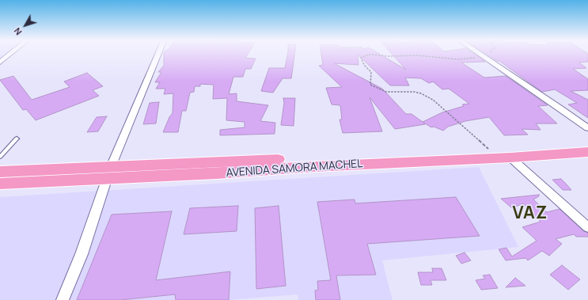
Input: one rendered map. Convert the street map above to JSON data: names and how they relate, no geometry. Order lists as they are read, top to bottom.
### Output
{
  "streets": {
    "highway": ["AVENIDA SAMORA MACHEL"]
  },
  "districts": ["VAZ"],
  "north": "bottom left"
}
